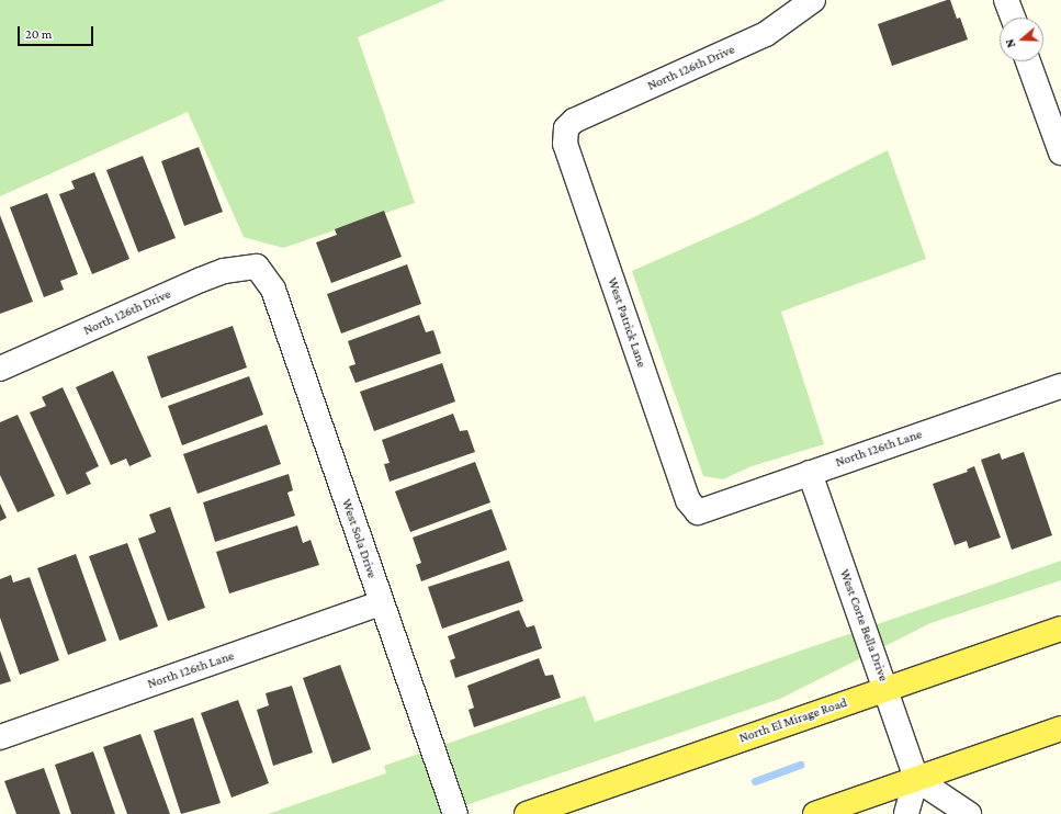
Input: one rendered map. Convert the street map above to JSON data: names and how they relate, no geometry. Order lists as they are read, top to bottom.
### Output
{
  "streets": {
    "main road": ["North El Mirage Road"],
    "street": [
      "North 126th Drive",
      "West Patrick Lane",
      "North 126th Lane",
      "West Sola Drive",
      "West Corte Bella Drive"
    ]
  },
  "crossings": [
    ["North 126th Drive", "West Patrick Lane"],
    ["North 126th Drive", "West Sola Drive"],
    ["West Patrick Lane", "North 126th Lane"],
    ["North 126th Lane", "West Sola Drive"],
    ["North 126th Lane", "West Corte Bella Drive"],
    ["West Corte Bella Drive", "North El Mirage Road"]
  ],
  "scale_bar": "20 m",
  "north": "left"
}
